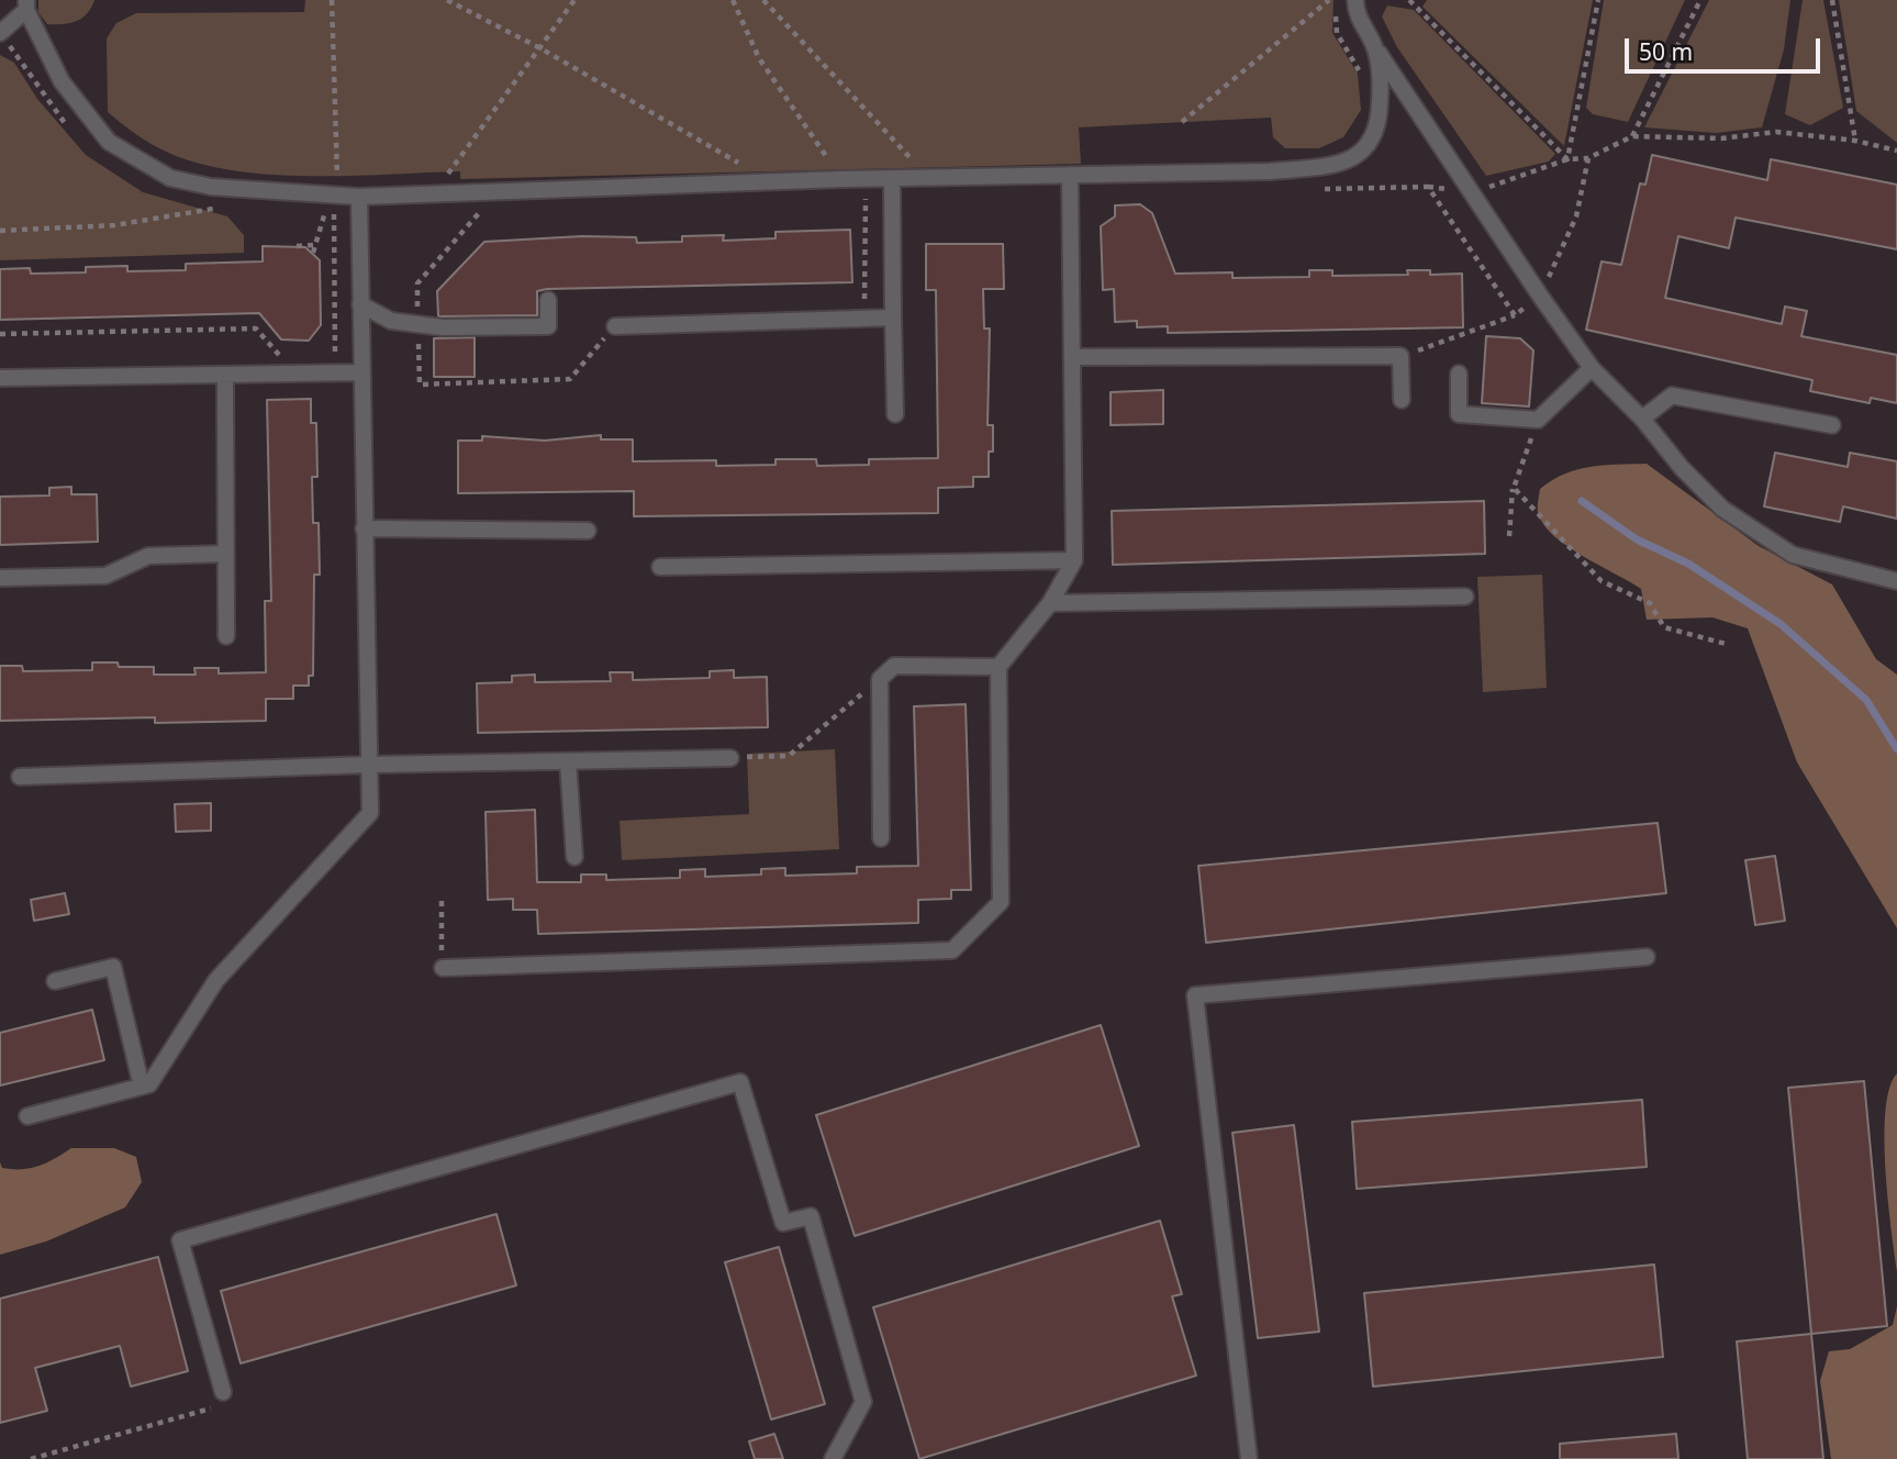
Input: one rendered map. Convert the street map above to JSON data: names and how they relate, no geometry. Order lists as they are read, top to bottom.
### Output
{
  "scale_bar": "50 m"
}
